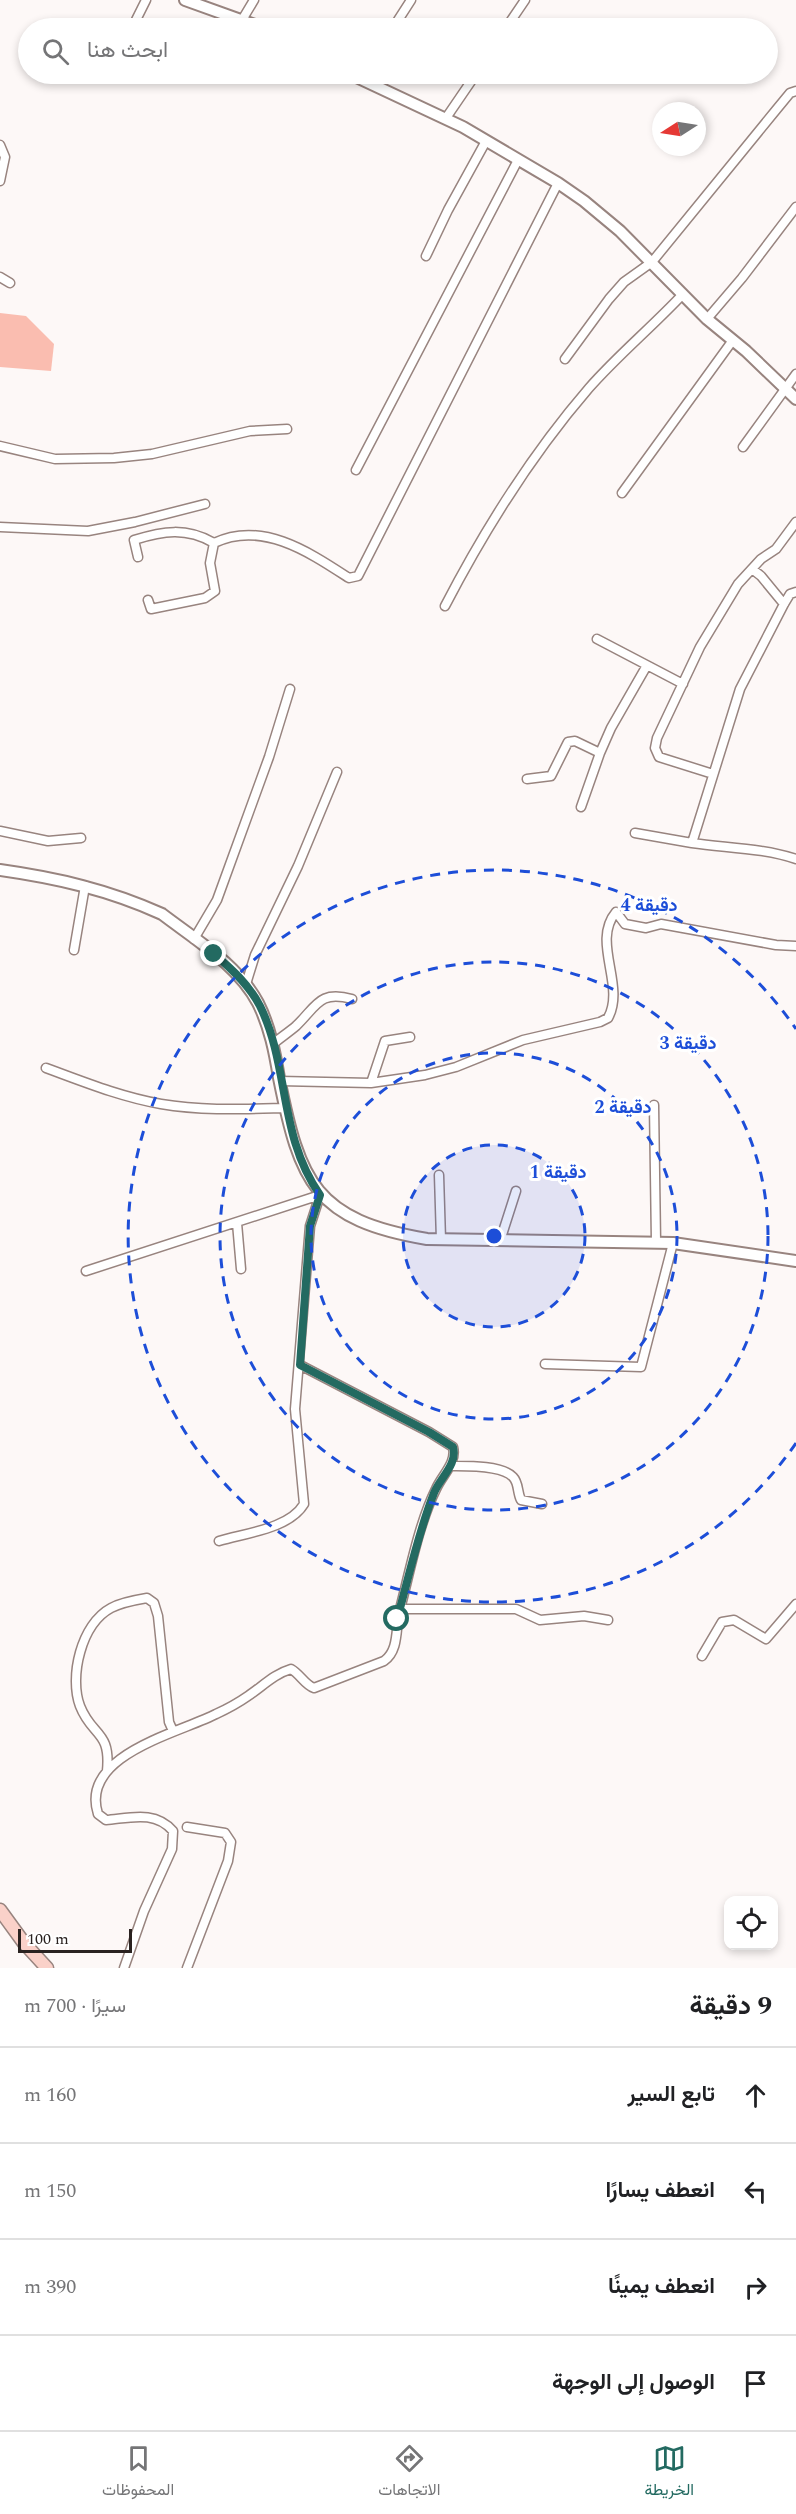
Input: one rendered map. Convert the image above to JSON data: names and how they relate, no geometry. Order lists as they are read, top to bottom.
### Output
{
  "scale_bar": "100 m",
  "north": "left",
  "page": {
    "search": "ابحث هنا",
    "scale": "100 m",
    "heading": ["9 دقيقة", "سيرًا · 700 m"],
    "list": [
      ["تابع السير", "160 m"],
      ["انعطف يسارًا", "150 m"],
      ["انعطف يمينًا", "390 m"],
      "الوصول إلى الوجهة"
    ],
    "nav": ["الخريطة", "الاتجاهات", "المحفوظات"]
  },
  "rings": [
    "4 دقيقة",
    "3 دقيقة",
    "2 دقيقة",
    "1 دقيقة"
  ]
}
